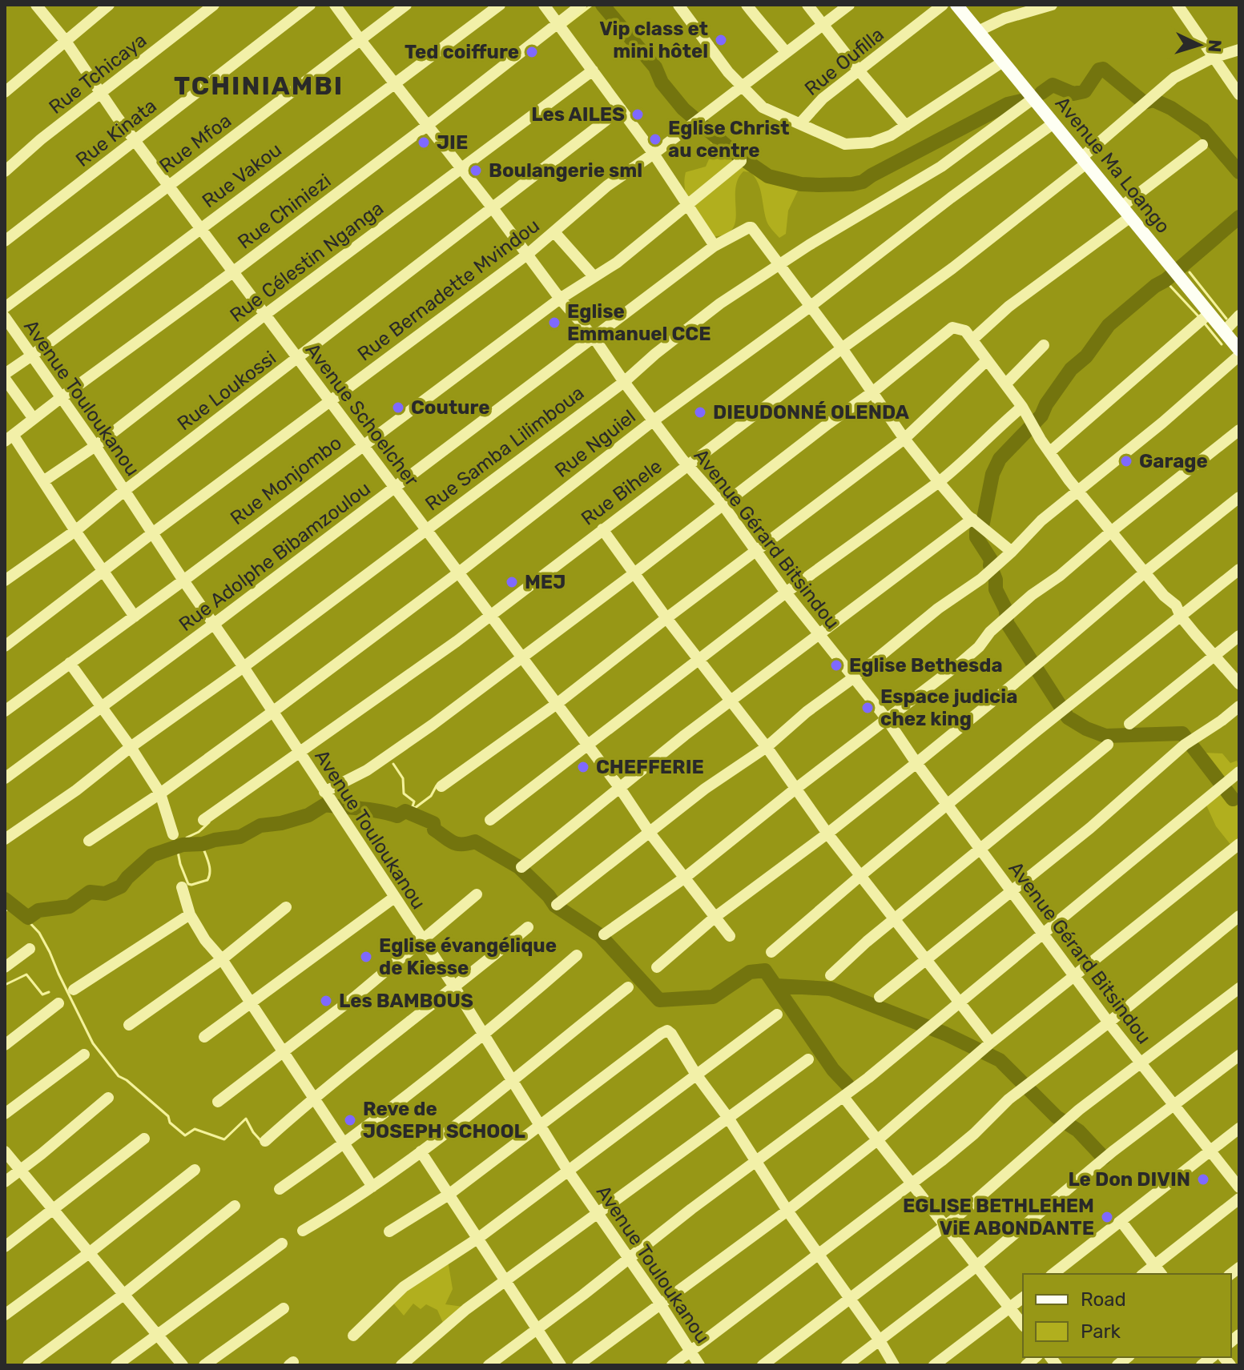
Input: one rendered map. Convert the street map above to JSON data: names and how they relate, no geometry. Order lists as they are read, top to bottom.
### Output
{
  "streets": {
    "main road": ["Avenue Ma Loango"],
    "street": [
      "Rue Oufilla",
      "Rue Tchicaya",
      "Rue Kinata",
      "Rue Mfoa",
      "Rue Vakou",
      "Rue Chiniezi",
      "Rue Célestin Nganga",
      "Rue Bernadette Mvindou",
      "Rue Loukossi",
      "Avenue Touloukanou",
      "Avenue Schoelcher",
      "Rue Nguiel",
      "Rue Samba Lilimboua",
      "Rue Monjombo",
      "Rue Bihele",
      "Avenue Gérard Bitsindou",
      "Rue Adolphe Bibamzoulou"
    ]
  },
  "crossings": [
    ["Rue Tchicaya", "Avenue Schoelcher"],
    ["Rue Kinata", "Avenue Schoelcher"],
    ["Rue Mfoa", "Avenue Schoelcher"],
    ["Rue Mfoa", "Avenue Gérard Bitsindou"],
    ["Avenue Ma Loango", "Rue Nguiel"],
    ["Avenue Ma Loango", "Rue Samba Lilimboua"],
    ["Avenue Ma Loango", "Rue Bihele"],
    ["Rue Vakou", "Avenue Touloukanou"],
    ["Rue Vakou", "Avenue Schoelcher"],
    ["Rue Vakou", "Avenue Gérard Bitsindou"],
    ["Rue Chiniezi", "Avenue Touloukanou"],
    ["Rue Chiniezi", "Avenue Schoelcher"],
    ["Rue Chiniezi", "Avenue Gérard Bitsindou"],
    ["Rue Célestin Nganga", "Avenue Touloukanou"],
    ["Rue Célestin Nganga", "Avenue Schoelcher"],
    ["Rue Célestin Nganga", "Avenue Gérard Bitsindou"],
    ["Rue Bernadette Mvindou", "Avenue Touloukanou"],
    ["Rue Bernadette Mvindou", "Avenue Schoelcher"],
    ["Rue Bernadette Mvindou", "Avenue Gérard Bitsindou"],
    ["Rue Loukossi", "Avenue Touloukanou"],
    ["Rue Loukossi", "Avenue Schoelcher"],
    ["Rue Loukossi", "Avenue Gérard Bitsindou"],
    ["Avenue Touloukanou", "Rue Nguiel"],
    ["Avenue Touloukanou", "Rue Samba Lilimboua"],
    ["Avenue Touloukanou", "Rue Monjombo"],
    ["Avenue Touloukanou", "Rue Bihele"],
    ["Avenue Touloukanou", "Rue Adolphe Bibamzoulou"],
    ["Avenue Schoelcher", "Rue Nguiel"],
    ["Avenue Schoelcher", "Rue Samba Lilimboua"],
    ["Avenue Schoelcher", "Rue Monjombo"],
    ["Avenue Schoelcher", "Rue Bihele"],
    ["Avenue Schoelcher", "Rue Adolphe Bibamzoulou"],
    ["Rue Nguiel", "Avenue Gérard Bitsindou"],
    ["Rue Samba Lilimboua", "Avenue Gérard Bitsindou"],
    ["Rue Samba Lilimboua", "Rue Adolphe Bibamzoulou"],
    ["Rue Monjombo", "Avenue Gérard Bitsindou"],
    ["Rue Bihele", "Avenue Gérard Bitsindou"],
    ["Avenue Gérard Bitsindou", "Rue Adolphe Bibamzoulou"]
  ],
  "districts": ["TCHINIAMBI"],
  "places": [
    "Vip class et mini hôtel",
    "Ted coiffure",
    "Les AILES",
    "Eglise Christ au centre",
    "JIE",
    "Boulangerie sml",
    "Eglise Emmanuel CCE",
    "Couture",
    "DIEUDONNÉ OLENDA",
    "Garage",
    "MEJ",
    "Eglise Bethesda",
    "Espace judicia chez king",
    "CHEFFERIE",
    "Eglise évangélique de Kiesse",
    "Les BAMBOUS",
    "Reve de JOSEPH SCHOOL",
    "Le Don DIVIN",
    "EGLISE BETHLEHEM ViE ABONDANTE"
  ],
  "legend": ["Road", "Park"],
  "north": "right"
}
